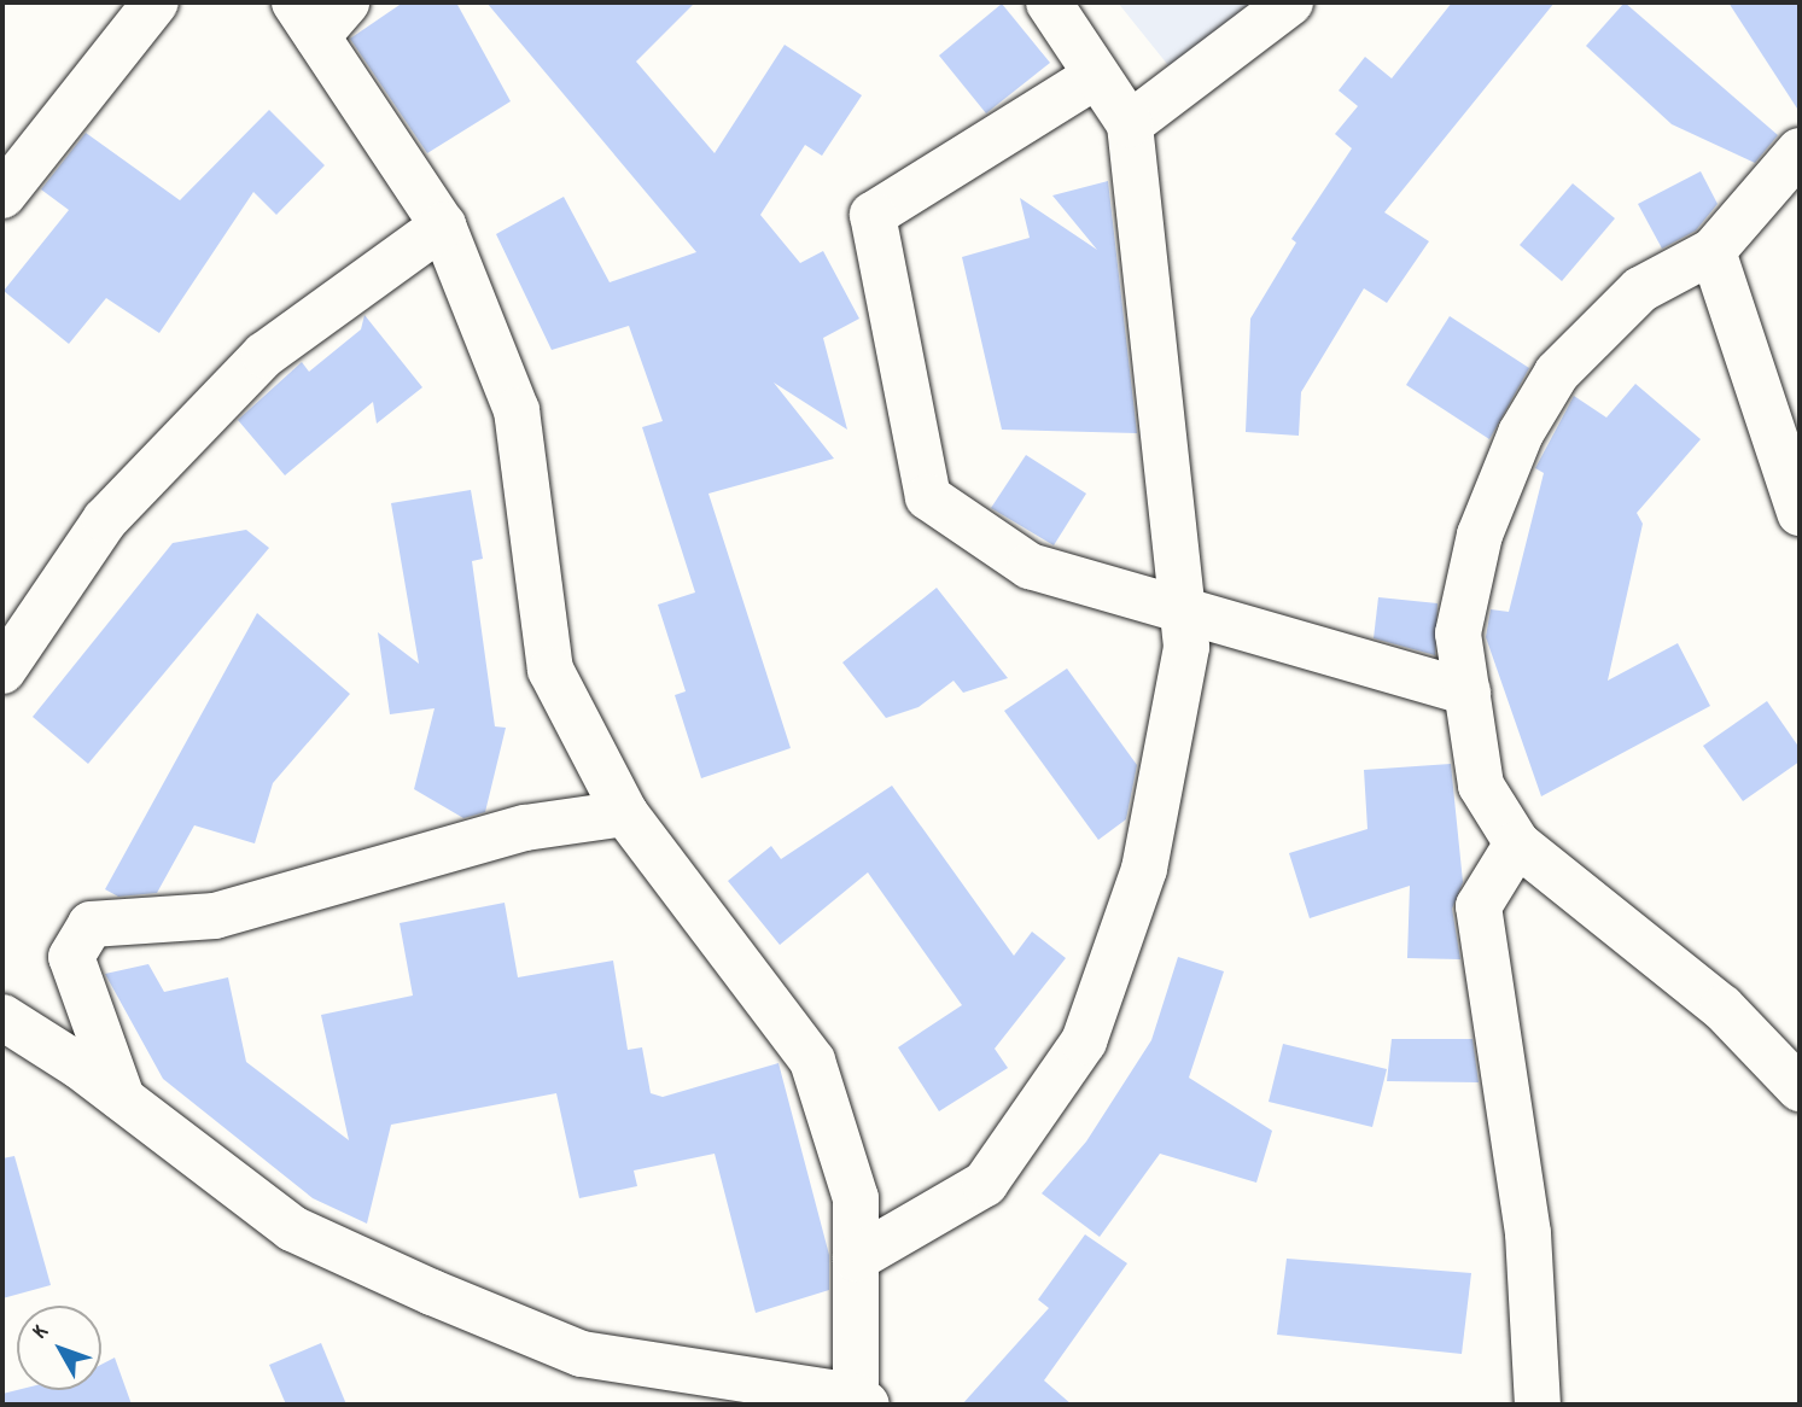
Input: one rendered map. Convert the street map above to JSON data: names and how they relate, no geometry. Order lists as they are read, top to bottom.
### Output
{
  "north": "top left"
}
